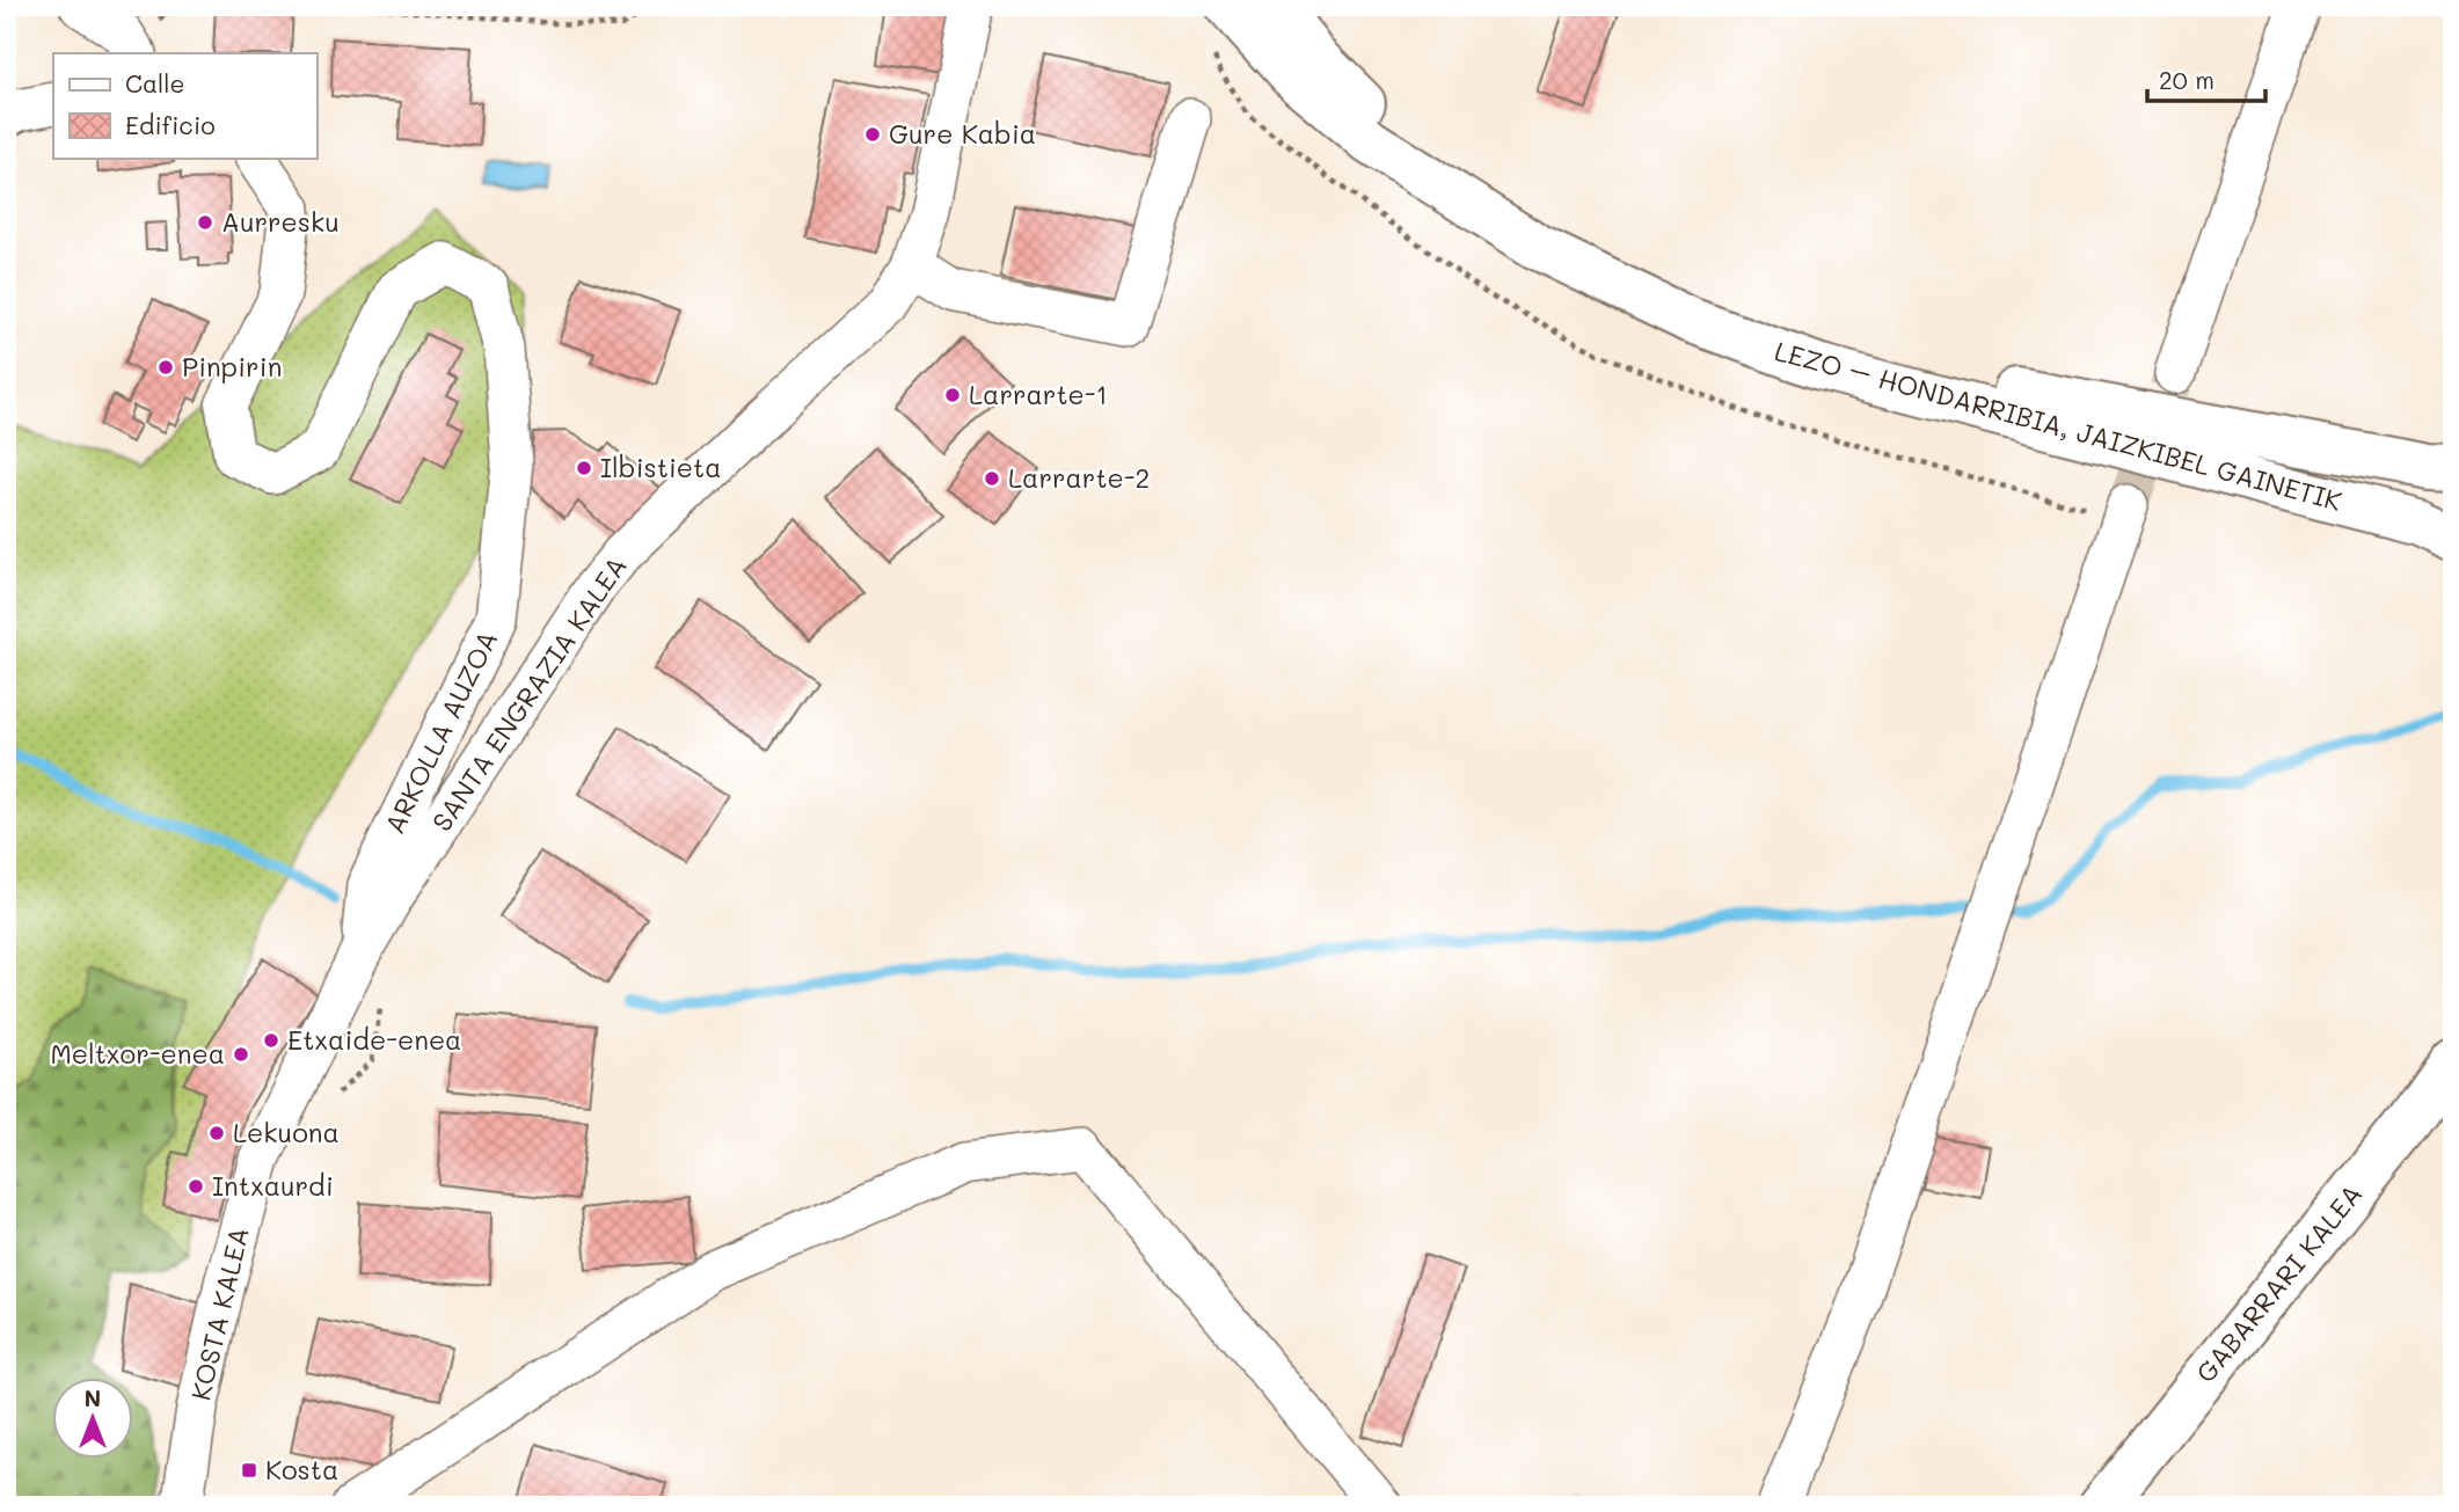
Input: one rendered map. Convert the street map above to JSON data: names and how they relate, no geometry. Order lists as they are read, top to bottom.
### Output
{
  "streets": {
    "main road": ["LEZO – HONDARRIBIA, JAIZKIBEL GAINETIK", "GABARRARI KALEA"],
    "street": ["SANTA ENGRAZIA KALEA", "ARKOLLA AUZOA", "KOSTA KALEA"]
  },
  "crossings": [
    ["SANTA ENGRAZIA KALEA", "ARKOLLA AUZOA"],
    ["SANTA ENGRAZIA KALEA", "KOSTA KALEA"],
    ["ARKOLLA AUZOA", "KOSTA KALEA"]
  ],
  "places": {
    "other": [
      "Gure Kabia",
      "Aurresku",
      "Pinpirin",
      "Larrarte-1",
      "Ilbistieta",
      "Larrarte-2",
      "Etxaide-enea",
      "Meltxor-enea",
      "Lekuona",
      "Intxaurdi"
    ],
    "transit": ["Kosta"]
  },
  "legend": ["Calle", "Edificio"],
  "scale_bar": "20 m",
  "north": "top"
}
